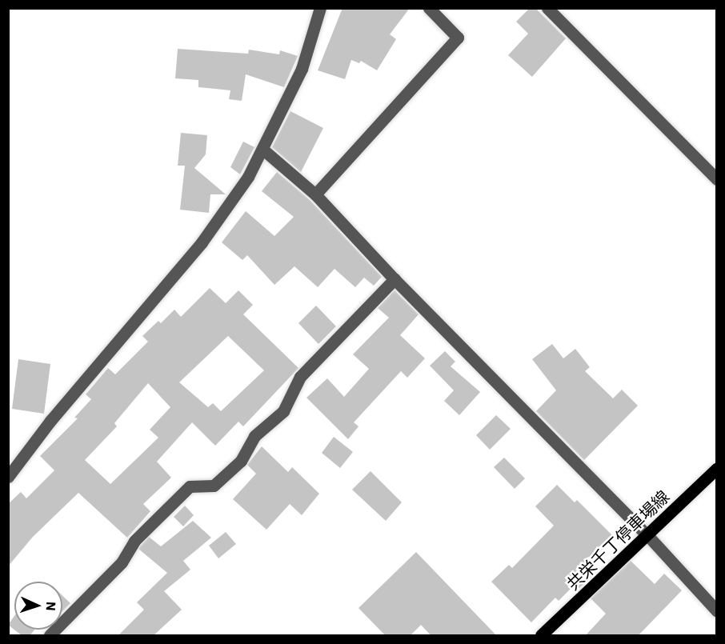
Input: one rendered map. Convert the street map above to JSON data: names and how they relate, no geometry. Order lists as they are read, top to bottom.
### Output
{
  "streets": {
    "main road": ["共栄千丁停車場線"]
  },
  "north": "right"
}
